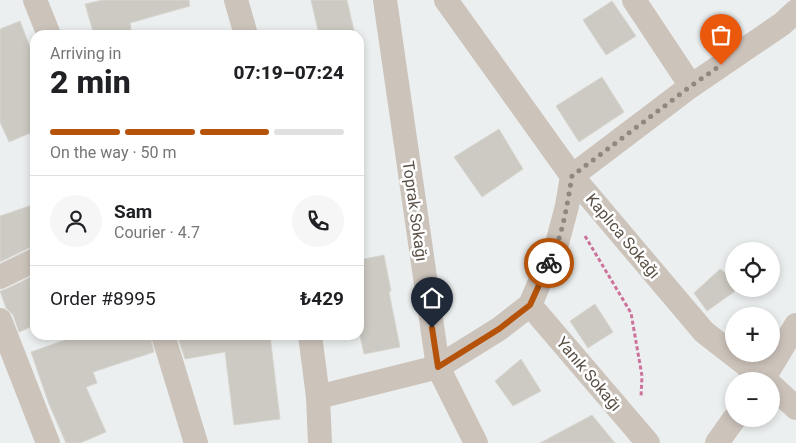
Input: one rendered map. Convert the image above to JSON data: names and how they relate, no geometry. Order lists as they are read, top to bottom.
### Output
{
  "streets": {
    "street": ["Toprak Sokağı", "Kaplıca Sokağı", "Yanık Sokağı"]
  },
  "page": {
    "heading": ["2 min", "Arriving in", "07:19–07:24"],
    "panel": [
      "Sam",
      "Courier · 4.7",
      "Order #8995",
      "₺429"
    ],
    "bar": "On the way · 50 m",
    "map_buttons": ["+", "−"]
  }
}
